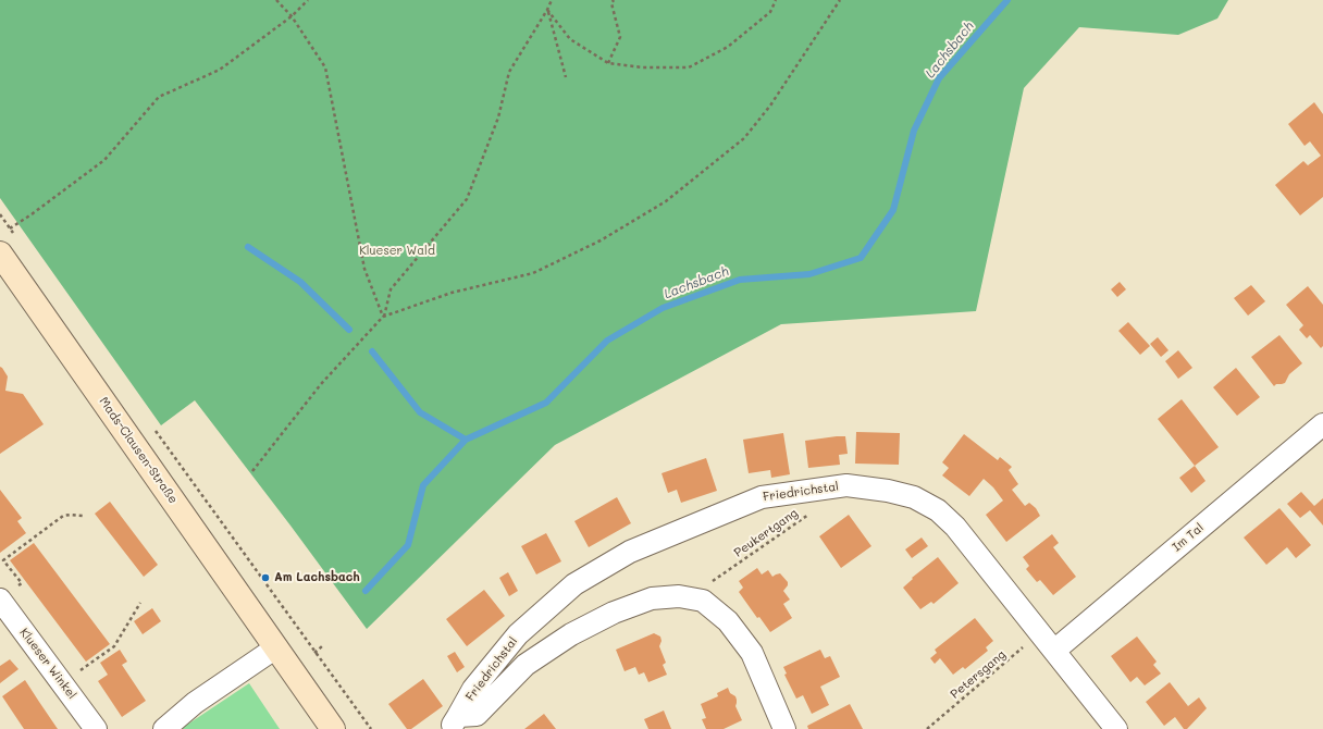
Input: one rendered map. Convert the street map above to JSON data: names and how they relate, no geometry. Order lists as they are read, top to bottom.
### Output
{
  "streets": {
    "main road": ["Mads-Clausen-Straße"],
    "street": ["Friedrichstal", "Im Tal", "Klueser Winkel"],
    "path": ["Peukertgang", "Petersgang"]
  },
  "crossings": [
    ["Friedrichstal", "Im Tal"],
    ["Friedrichstal", "Petersgang"]
  ],
  "water": ["Lachsbach"],
  "parks": ["Klueser Wald"],
  "places": ["Am Lachsbach"]
}
